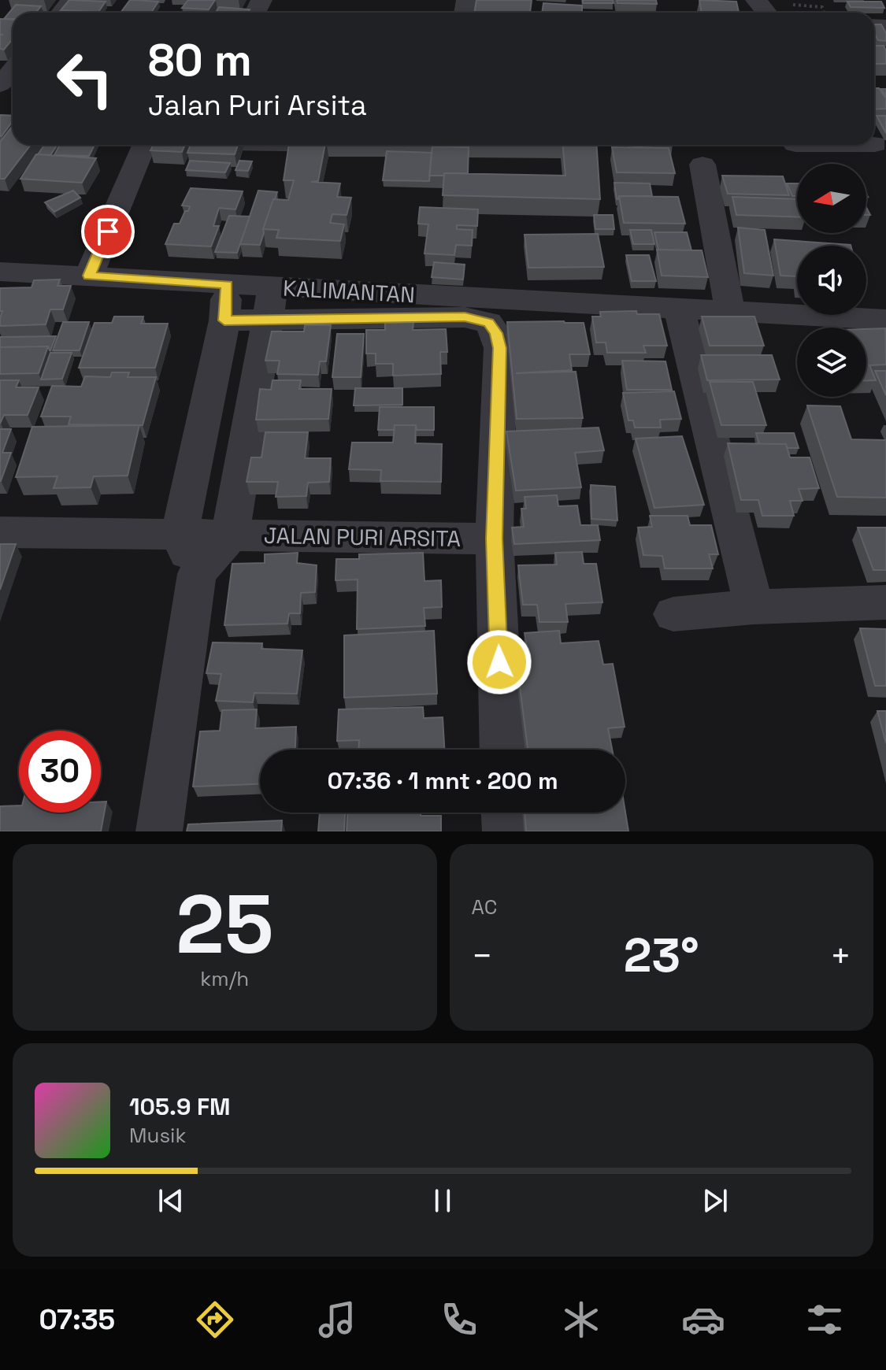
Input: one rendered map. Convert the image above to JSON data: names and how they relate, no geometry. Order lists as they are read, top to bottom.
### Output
{
  "streets": {
    "street": ["KALIMANTAN", "JALAN PURI ARSITA"]
  },
  "crossings": [
    ["KALIMANTAN", "JALAN PURI ARSITA"]
  ],
  "north": "left",
  "page": {
    "turn": ["80 m", "Jalan Puri Arsita"],
    "limit": "30",
    "trip": "07:36 · 1 mnt · 200 m",
    "tile": [
      ["25", "km/h"],
      "AC"
    ],
    "heat": ["−", "23°", "+"],
    "song": ["105.9 FM", "Musik"],
    "tabs": "07:35"
  }
}
